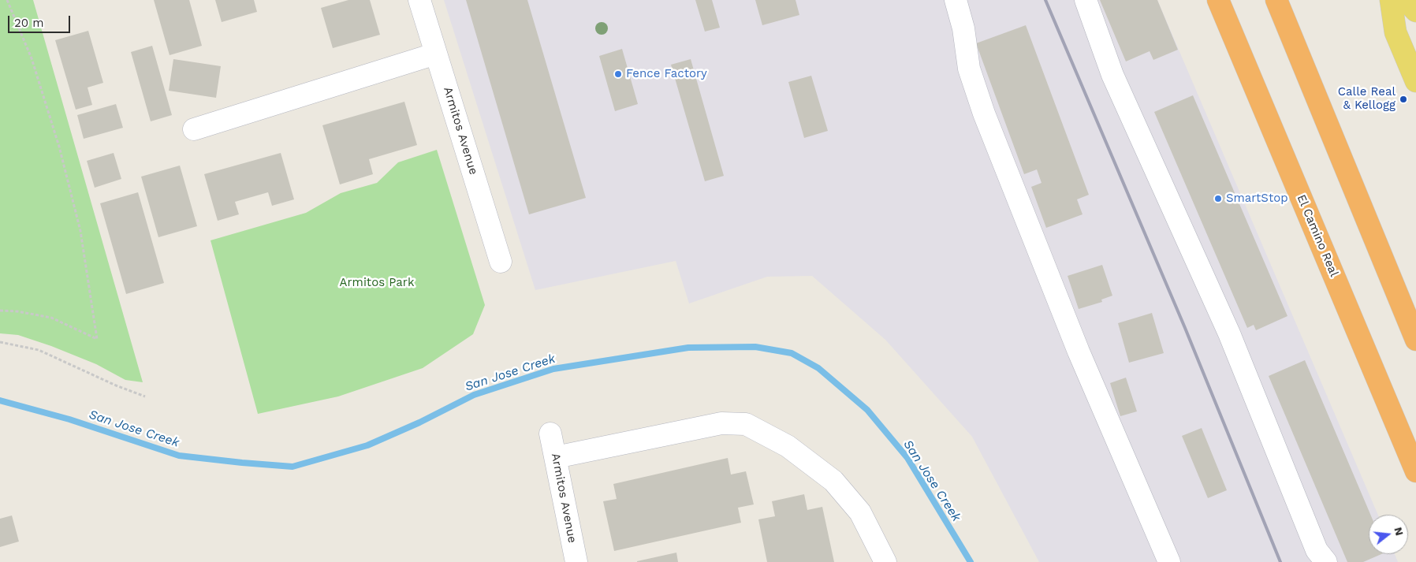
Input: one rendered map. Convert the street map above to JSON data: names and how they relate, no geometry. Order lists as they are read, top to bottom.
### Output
{
  "streets": {
    "highway": ["El Camino Real"],
    "street": ["Armitos Avenue"]
  },
  "water": ["San Jose Creek"],
  "parks": ["Armitos Park"],
  "places": ["Fence Factory", "Calle Real & Kellogg", "SmartStop"],
  "scale_bar": "20 m",
  "north": "right"
}
